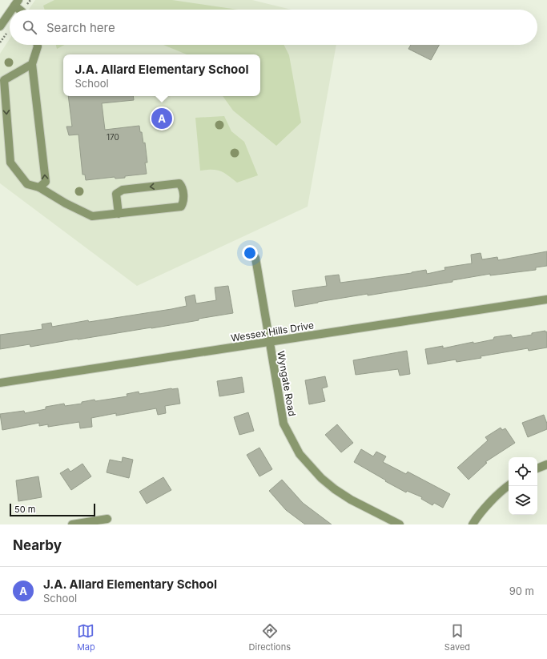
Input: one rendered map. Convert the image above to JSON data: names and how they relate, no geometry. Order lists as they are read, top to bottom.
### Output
{
  "streets": {
    "street": ["Wessex Hills Drive", "Wyngate Road"]
  },
  "crossings": [
    ["Wessex Hills Drive", "Wyngate Road"]
  ],
  "house_numbers": ["170"],
  "scale_bar": "50 m",
  "page": {
    "search": "Search here",
    "popup": ["J.A. Allard Elementary School", "School"],
    "pins": "A",
    "scale": "50 m",
    "heading": "Nearby",
    "list": [
      {
        "mark": "A",
        "name": "J.A. Allard Elementary School",
        "note": "School",
        "value": "90 m"
      }
    ],
    "nav": ["Map", "Directions", "Saved"]
  }
}
